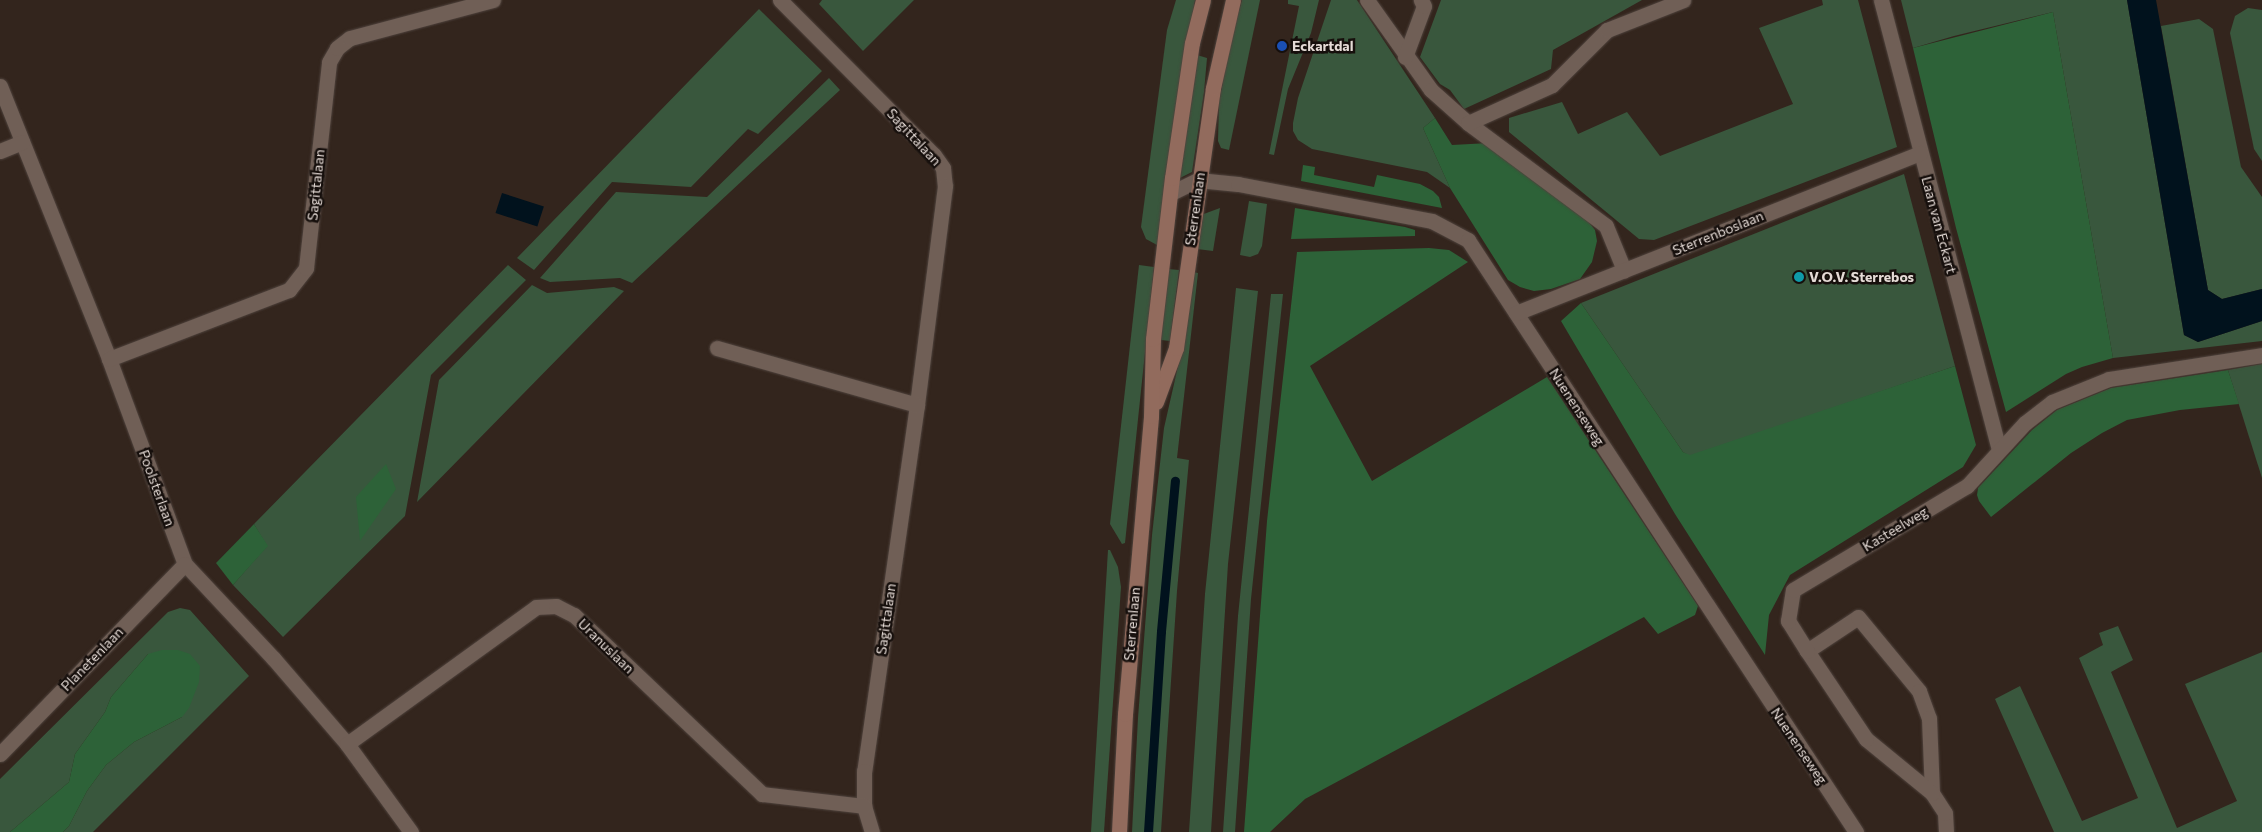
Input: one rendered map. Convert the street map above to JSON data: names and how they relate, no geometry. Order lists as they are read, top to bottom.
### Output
{
  "streets": {
    "main road": ["Sterrenlaan"],
    "street": [
      "Sagittalaan",
      "Laan van Eckart",
      "Sterrenboslaan",
      "Nuenenseweg",
      "Poolsterlaan",
      "Kasteelweg",
      "Uranuslaan",
      "Planetenlaan"
    ]
  },
  "crossings": [
    ["Sagittalaan", "Poolsterlaan"],
    ["Sagittalaan", "Uranuslaan"],
    ["Sterrenlaan", "Nuenenseweg"],
    ["Laan van Eckart", "Sterrenboslaan"],
    ["Laan van Eckart", "Kasteelweg"],
    ["Sterrenboslaan", "Nuenenseweg"],
    ["Poolsterlaan", "Uranuslaan"],
    ["Poolsterlaan", "Planetenlaan"]
  ],
  "places": ["Eckartdal", "V.O.V. Sterrebos"]
}
